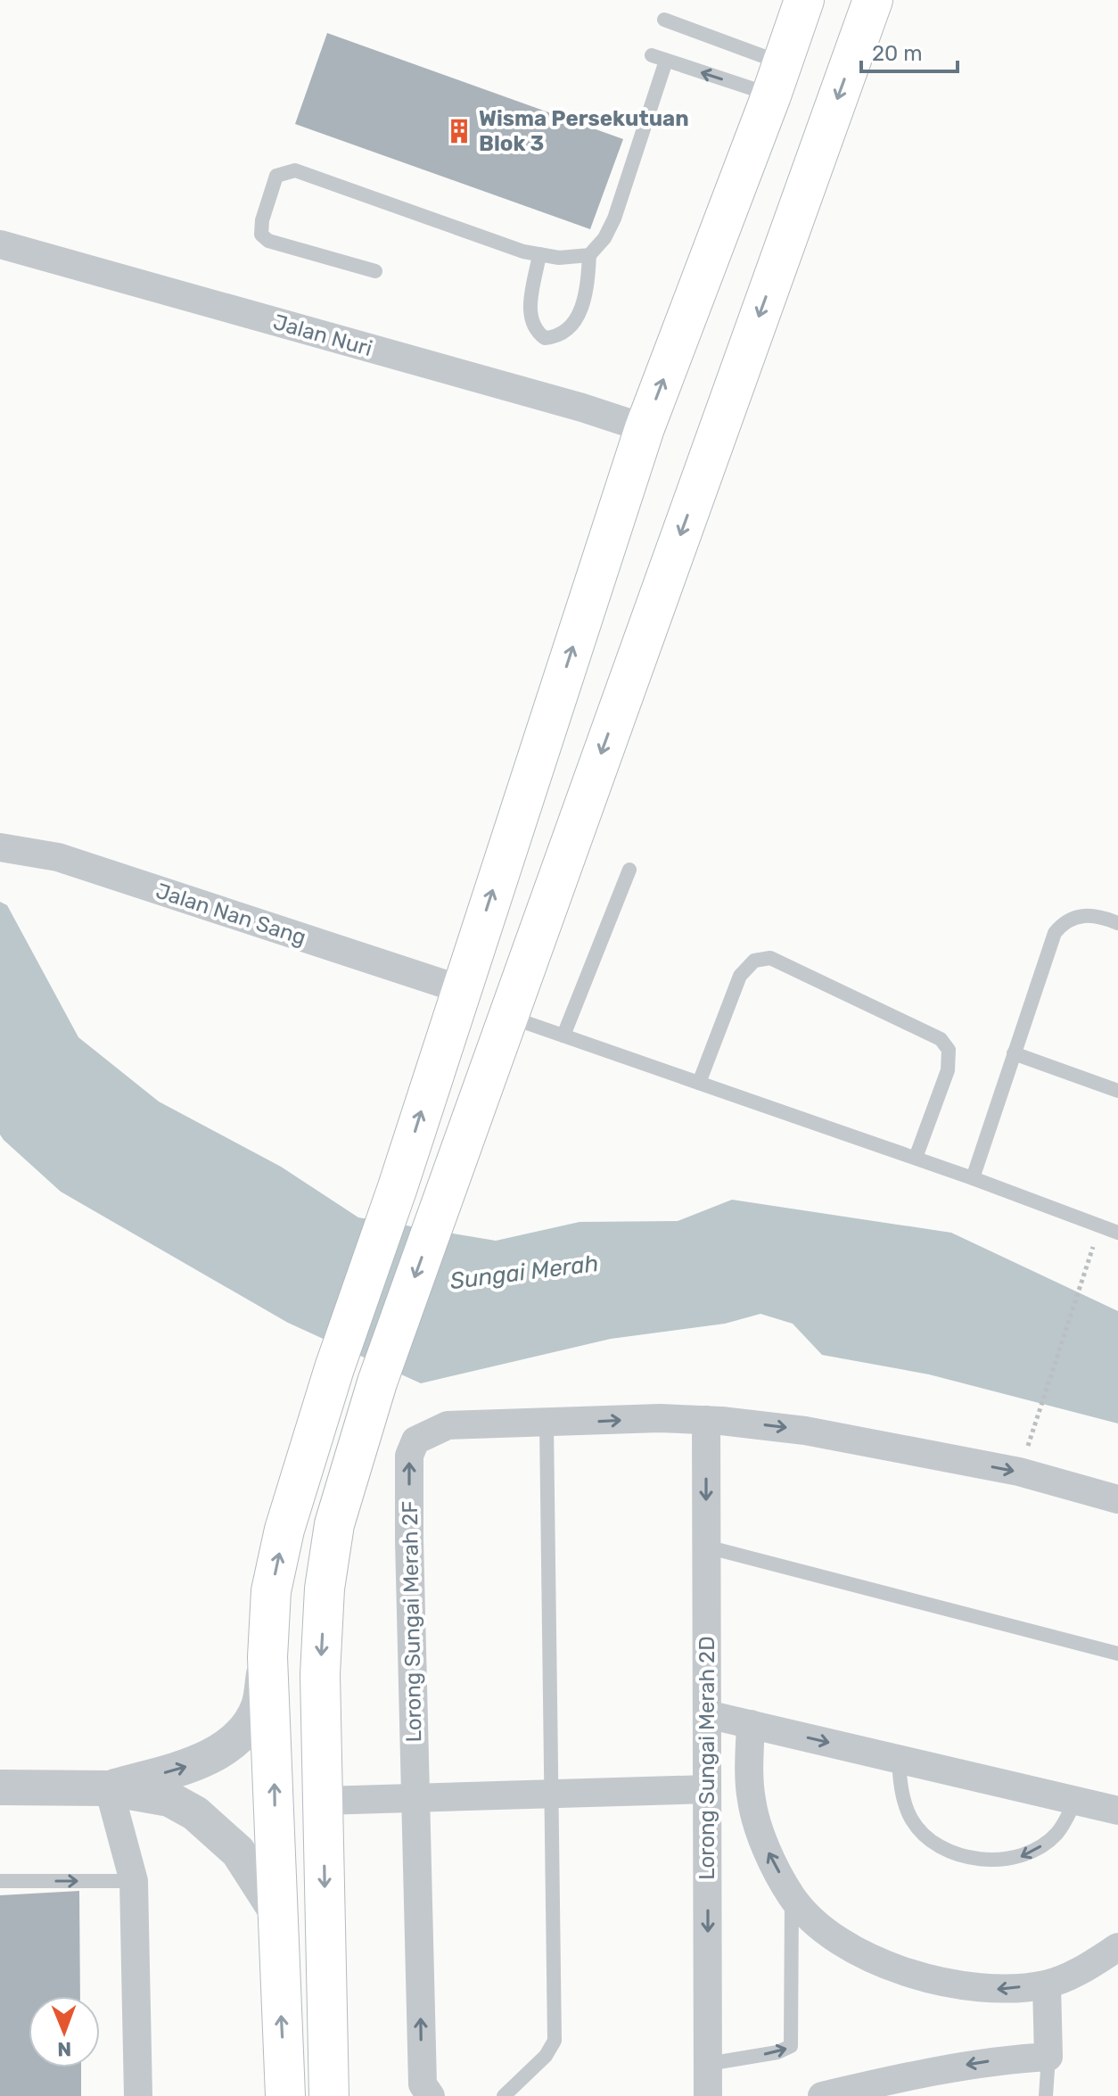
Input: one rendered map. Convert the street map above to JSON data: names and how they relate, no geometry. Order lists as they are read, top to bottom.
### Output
{
  "streets": {
    "street": [
      "Jalan Nuri",
      "Jalan Nan Sang",
      "Lorong Sungai Merah 2F",
      "Lorong Sungai Merah 2D"
    ]
  },
  "crossings": [
    ["Lorong Sungai Merah 2F", "Lorong Sungai Merah 2D"]
  ],
  "one_way": ["Lorong Sungai Merah 2D"],
  "water": ["Sungai Merah"],
  "places": {
    "building": ["Wisma Persekutuan Blok 3"]
  },
  "scale_bar": "20 m",
  "north": "bottom"
}
